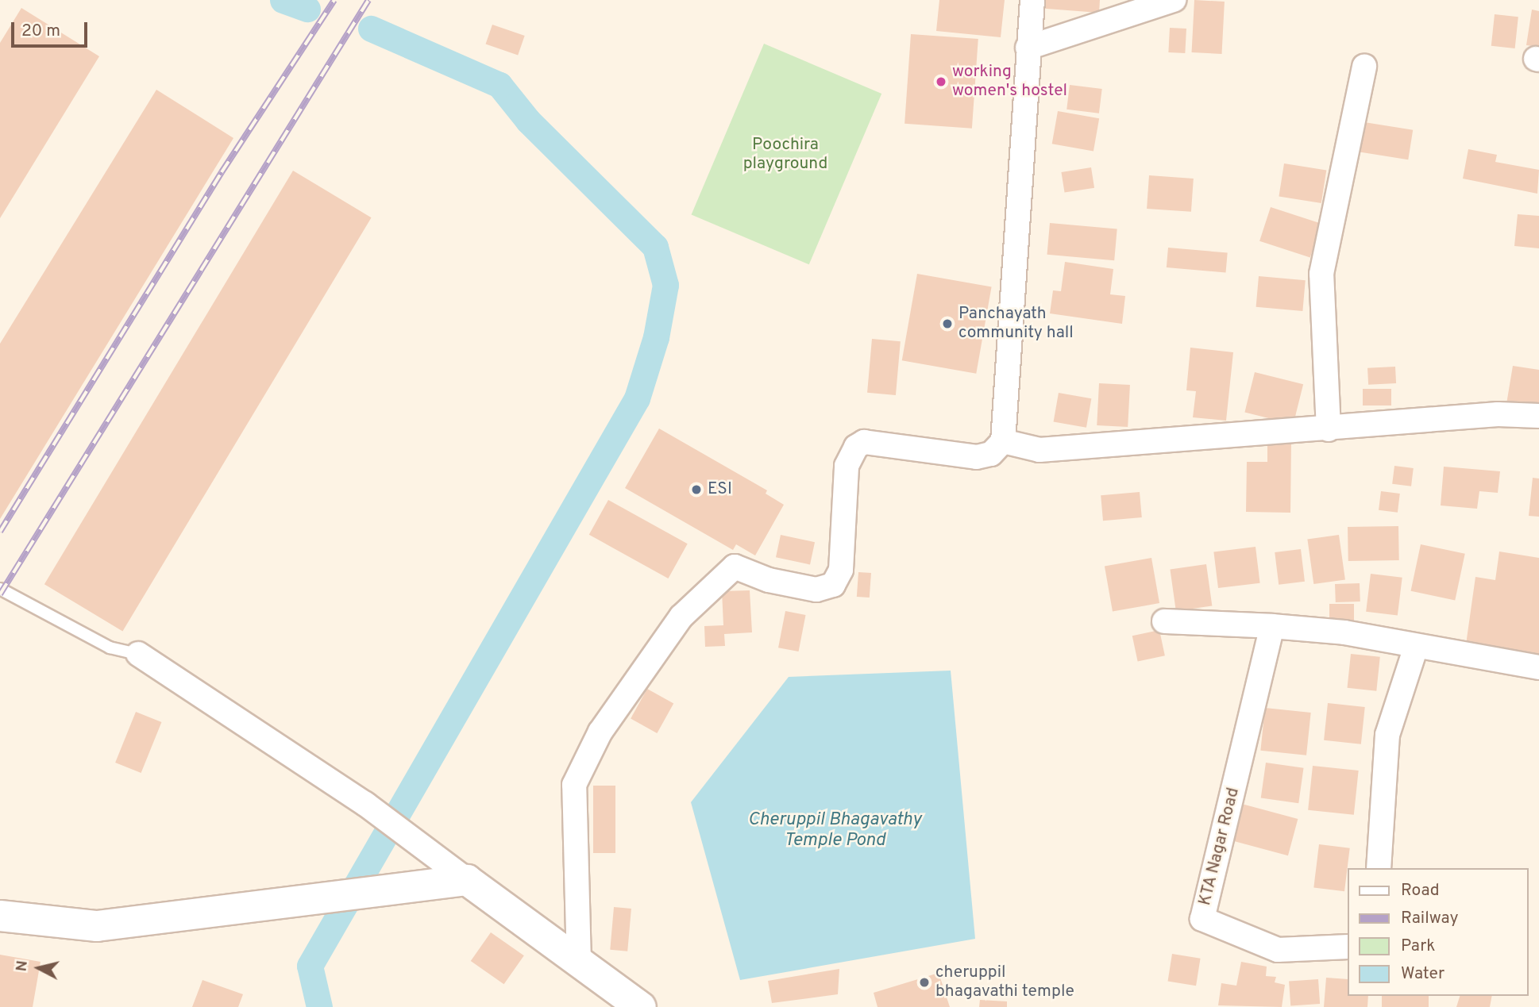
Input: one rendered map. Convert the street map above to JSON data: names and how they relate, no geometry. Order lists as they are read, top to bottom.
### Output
{
  "streets": {
    "street": ["KTA Nagar Road"]
  },
  "water": ["Cheruppil Bhagavathy Temple Pond"],
  "parks": ["Poochira playground"],
  "places": [
    "working women's hostel",
    "Panchayath community hall",
    "ESI",
    "cheruppil bhagavathi temple"
  ],
  "legend": [
    "Road",
    "Railway",
    "Park",
    "Water"
  ],
  "scale_bar": "20 m",
  "north": "left"
}
